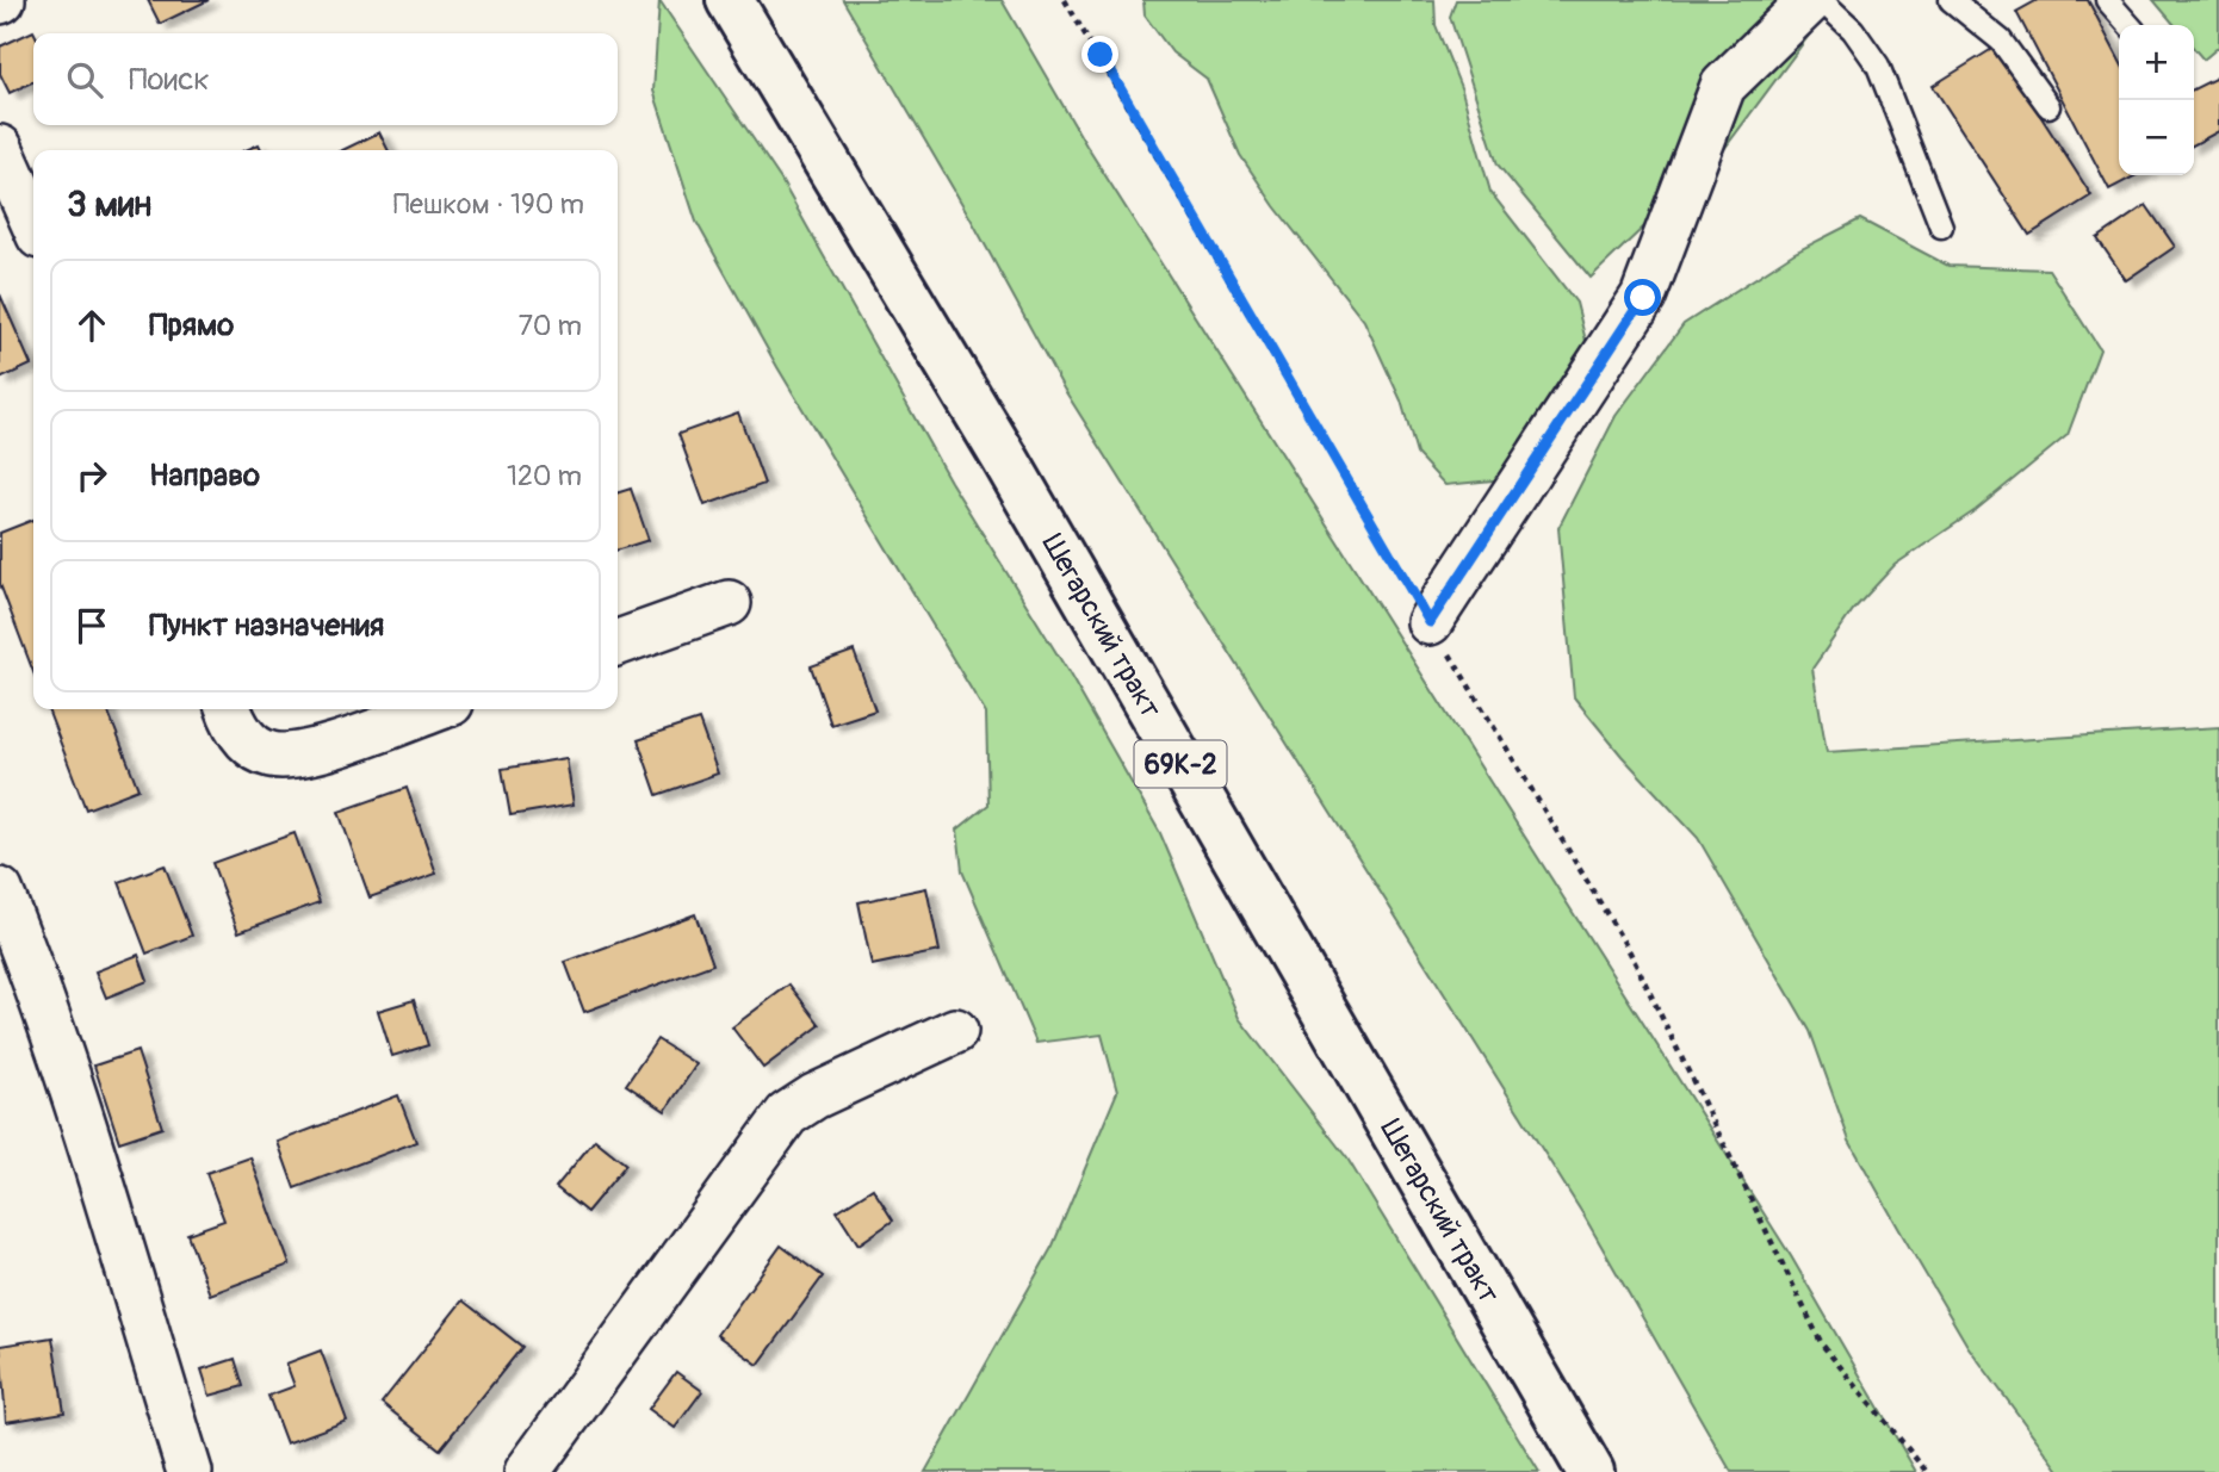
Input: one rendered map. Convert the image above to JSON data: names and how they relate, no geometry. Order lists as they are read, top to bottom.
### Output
{
  "streets": {
    "main road": ["Шегарский тракт", "69К-2"]
  },
  "page": {
    "map_buttons": ["+", "−"],
    "search": "Поиск",
    "heading": ["3 мин", "Пешком · 190 m"],
    "list": [
      ["Прямо", "70 m"],
      ["Направо", "120 m"],
      "Пункт назначения"
    ]
  }
}
